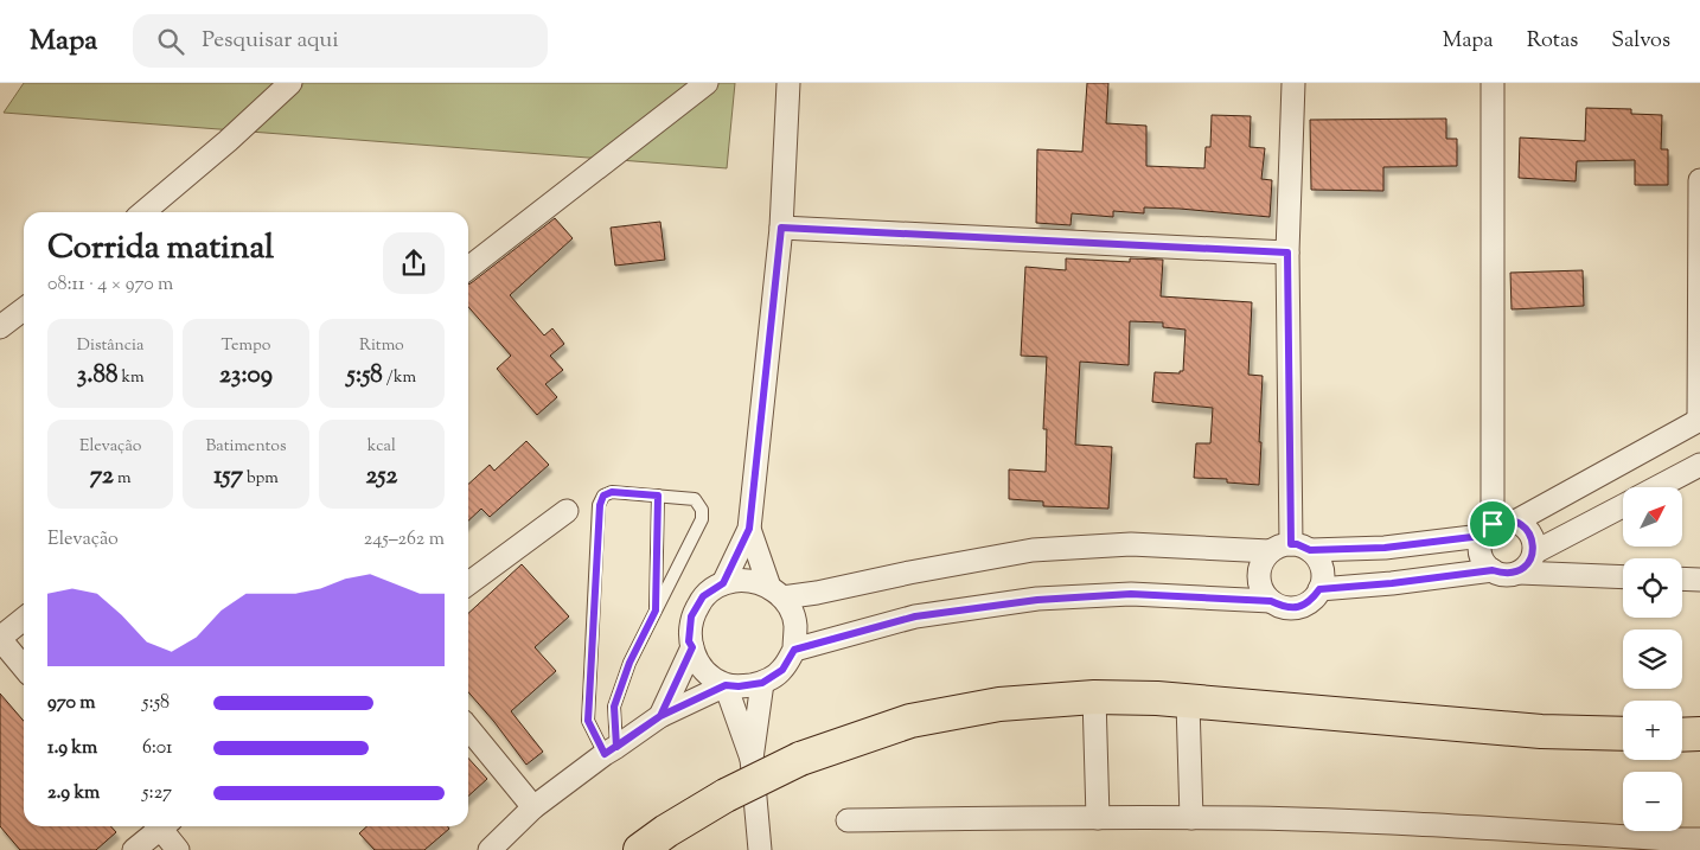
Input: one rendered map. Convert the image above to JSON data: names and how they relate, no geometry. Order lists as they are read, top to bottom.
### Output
{
  "north": "top right",
  "page": {
    "header": "Mapa",
    "search": "Pesquisar aqui",
    "nav": ["Mapa", "Rotas", "Salvos"],
    "heading": ["Corrida matinal", "08:11 · 4 × 970 m"],
    "stats": [
      ["Distância", "3.88 km"],
      ["Tempo", "23:09"],
      ["Ritmo", "5:58 /km"],
      ["Elevação", "72 m"],
      ["Batimentos", "157 bpm"],
      ["kcal", "252"]
    ],
    "map_buttons": ["+", "−"],
    "chart": ["Elevação", "245–262 m"],
    "list": [
      {
        "name": "970 m",
        "note": "5:58"
      },
      {
        "name": "1.9 km",
        "note": "6:01"
      },
      {
        "name": "2.9 km",
        "note": "5:27"
      }
    ]
  }
}
